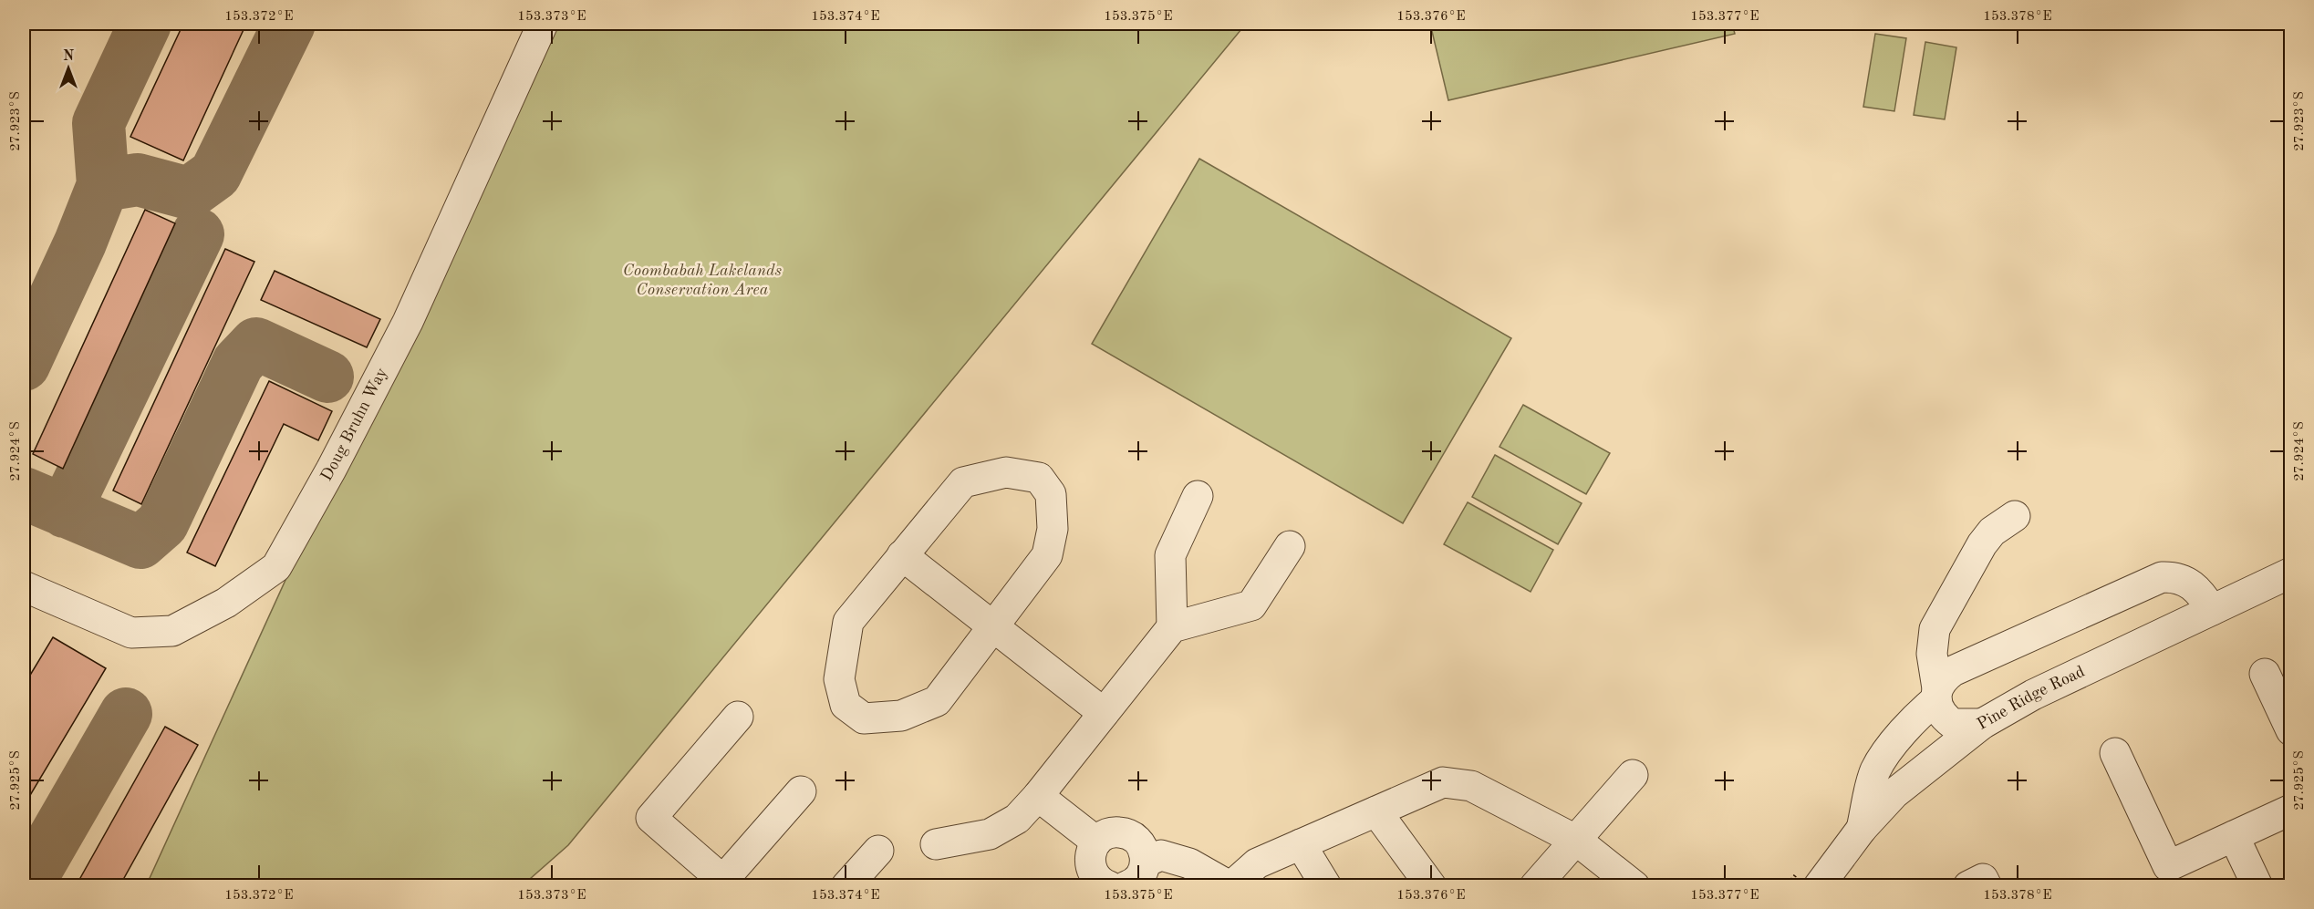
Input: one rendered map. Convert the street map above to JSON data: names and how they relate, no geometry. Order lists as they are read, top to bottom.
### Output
{
  "streets": {
    "street": ["Doug Bruhn Way", "Pine Ridge Road"]
  },
  "parks": ["Coombabah Lakelands Conservation Area"],
  "north": "top",
  "coordinates": [
    "153.372°E",
    "153.373°E",
    "153.374°E",
    "153.375°E",
    "153.376°E",
    "153.377°E",
    "153.378°E",
    "27.923°S",
    "27.924°S",
    "27.925°S"
  ]
}
